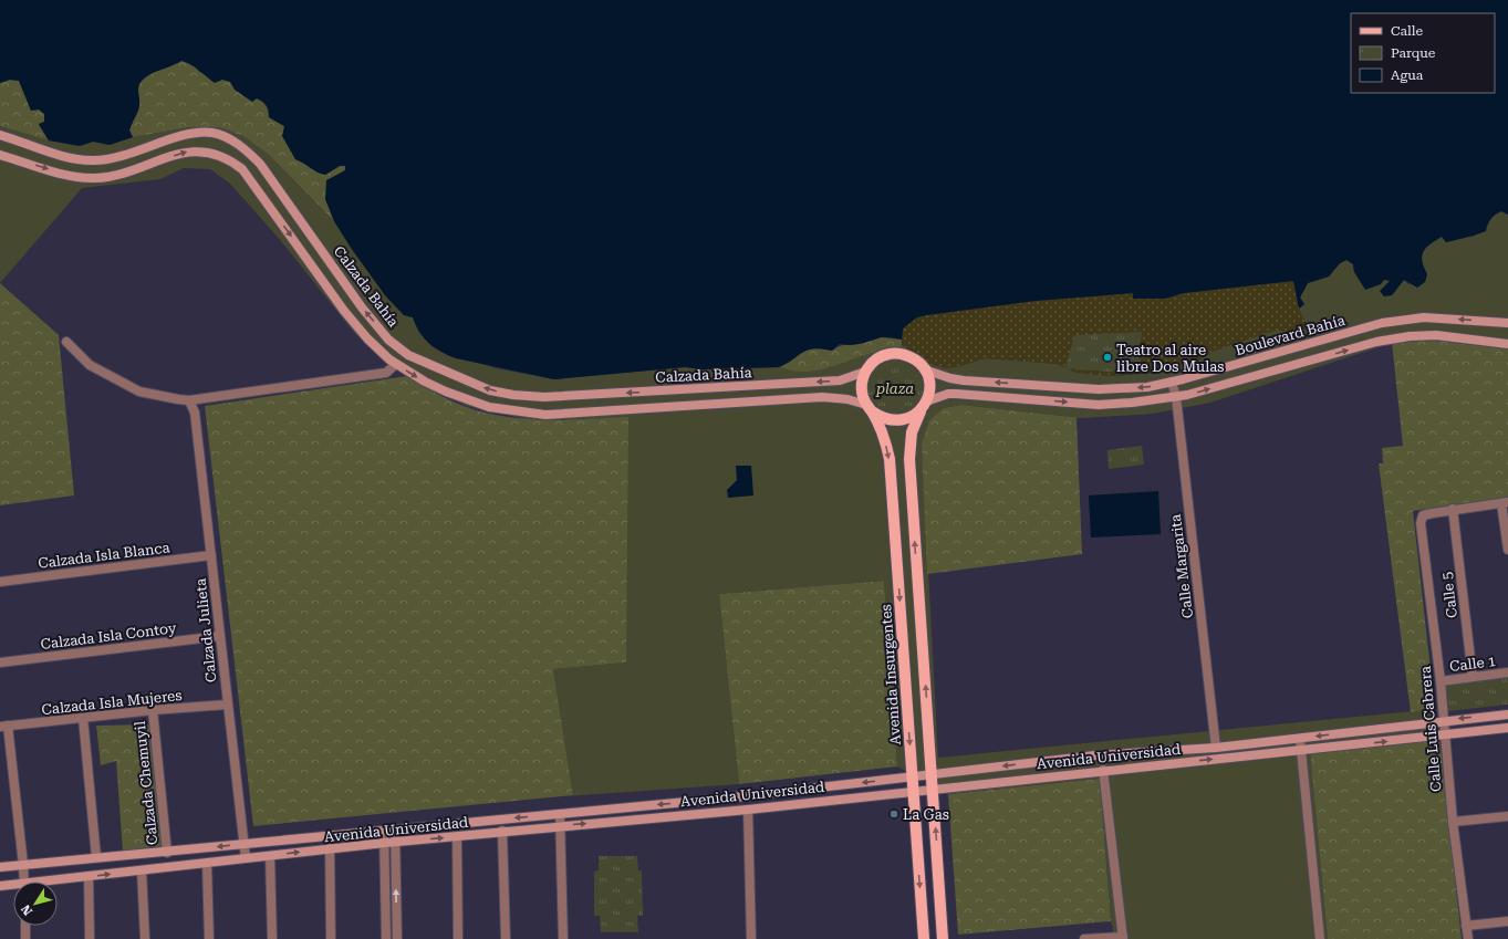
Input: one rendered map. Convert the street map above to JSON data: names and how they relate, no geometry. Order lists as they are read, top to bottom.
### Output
{
  "streets": {
    "main road": [
      "Calzada Bahía",
      "Boulevard Bahía",
      "Avenida Insurgentes",
      "Avenida Universidad"
    ],
    "street": [
      "Calzada Isla Blanca",
      "Calle Margarita",
      "Calle 5",
      "Calzada Julieta",
      "Calzada Isla Contoy",
      "Calle 1",
      "Calzada Isla Mujeres",
      "Calle Luis Cabrera",
      "Calzada Chemuyil"
    ]
  },
  "crossings": [
    ["Calzada Bahía", "Boulevard Bahía"],
    ["Calzada Bahía", "Avenida Insurgentes"],
    ["Boulevard Bahía", "Calle Margarita"],
    ["Boulevard Bahía", "Avenida Insurgentes"],
    ["Calzada Isla Blanca", "Calzada Julieta"],
    ["Calle Margarita", "Avenida Universidad"],
    ["Calle 5", "Calle 1"],
    ["Calle 5", "Calle Luis Cabrera"],
    ["Calzada Julieta", "Calzada Isla Contoy"],
    ["Calzada Julieta", "Calzada Isla Mujeres"],
    ["Calzada Julieta", "Avenida Universidad"],
    ["Calle 1", "Calle Luis Cabrera"],
    ["Avenida Insurgentes", "Avenida Universidad"],
    ["Calzada Isla Mujeres", "Calzada Chemuyil"],
    ["Calle Luis Cabrera", "Avenida Universidad"],
    ["Avenida Universidad", "Calzada Chemuyil"]
  ],
  "parks": ["plaza"],
  "places": ["Teatro al aire libre Dos Mulas", "La Gas"],
  "legend": ["Calle", "Parque", "Agua"],
  "north": "bottom left"
}
